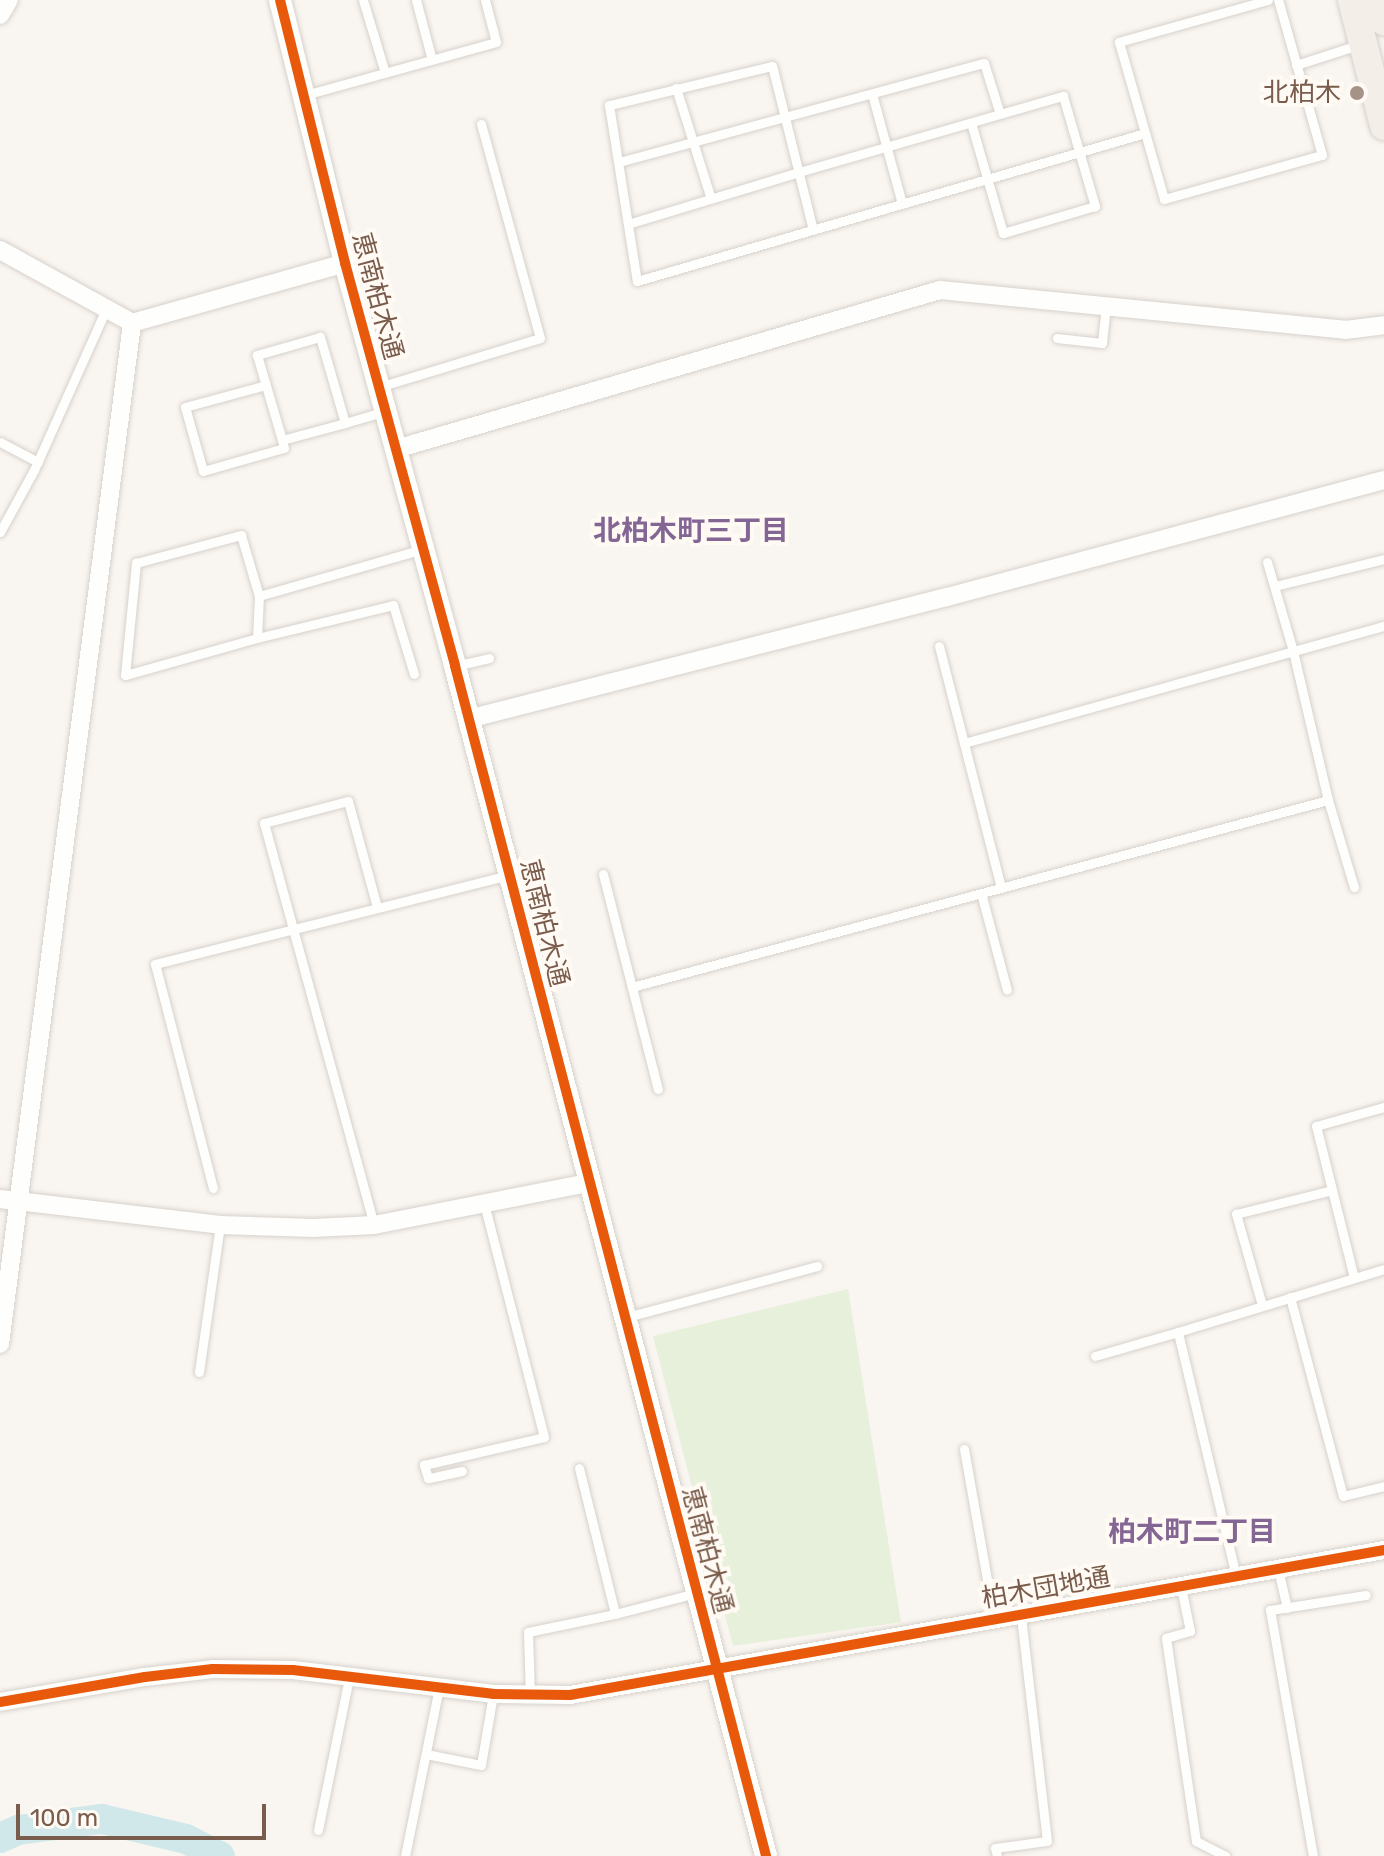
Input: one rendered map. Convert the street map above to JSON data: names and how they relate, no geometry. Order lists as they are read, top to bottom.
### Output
{
  "streets": {
    "street": ["恵南柏木通", "柏木団地通"]
  },
  "crossings": [
    ["恵南柏木通", "柏木団地通"]
  ],
  "districts": ["北柏木町三丁目", "柏木町二丁目"],
  "places": ["北柏木"],
  "scale_bar": "100 m"
}
